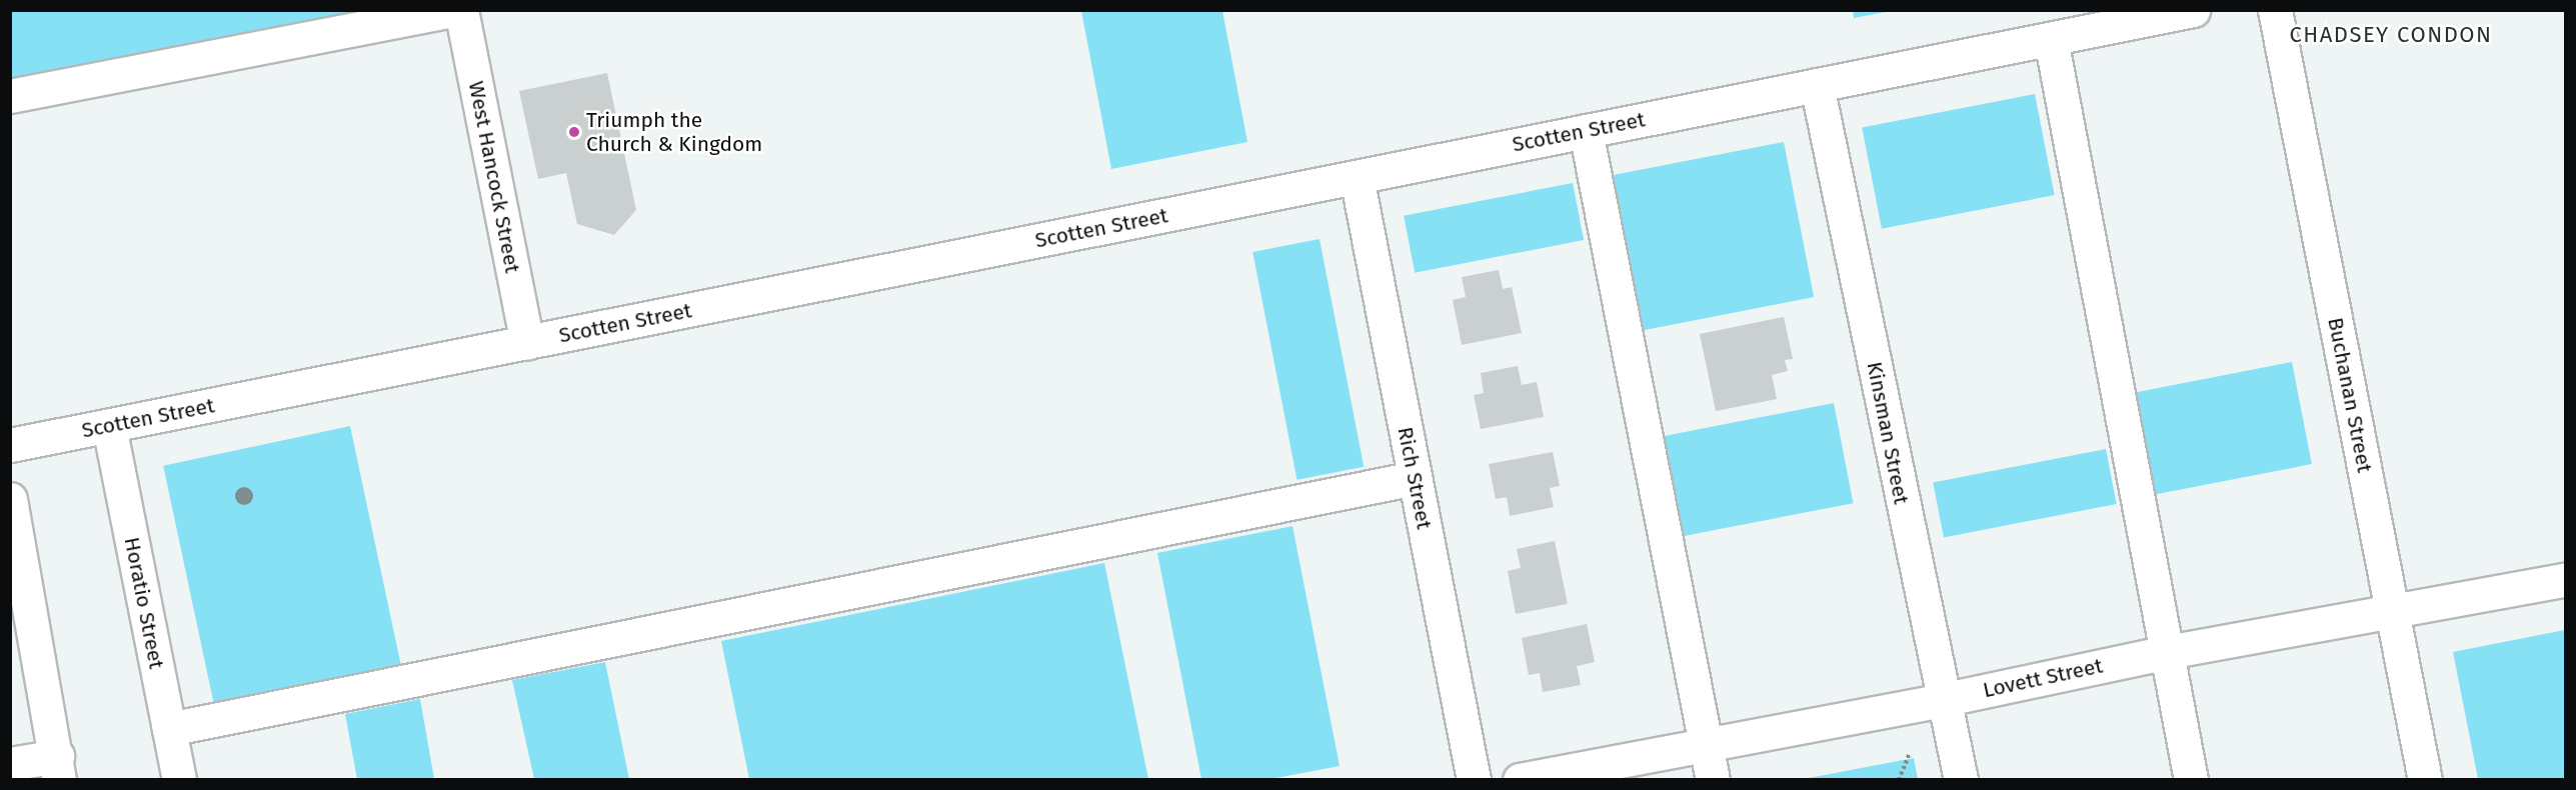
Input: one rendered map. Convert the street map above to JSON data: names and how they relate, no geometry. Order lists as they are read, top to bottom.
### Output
{
  "streets": {
    "street": [
      "Scotten Street",
      "West Hancock Street",
      "Buchanan Street",
      "Kinsman Street",
      "Rich Street",
      "Horatio Street",
      "Lovett Street"
    ]
  },
  "crossings": [
    ["Scotten Street", "West Hancock Street"],
    ["Scotten Street", "Kinsman Street"],
    ["Scotten Street", "Rich Street"],
    ["Scotten Street", "Horatio Street"],
    ["Buchanan Street", "Lovett Street"],
    ["Kinsman Street", "Lovett Street"]
  ],
  "districts": ["CHADSEY CONDON"],
  "places": ["Triumph the Church & Kingdom"]
}
